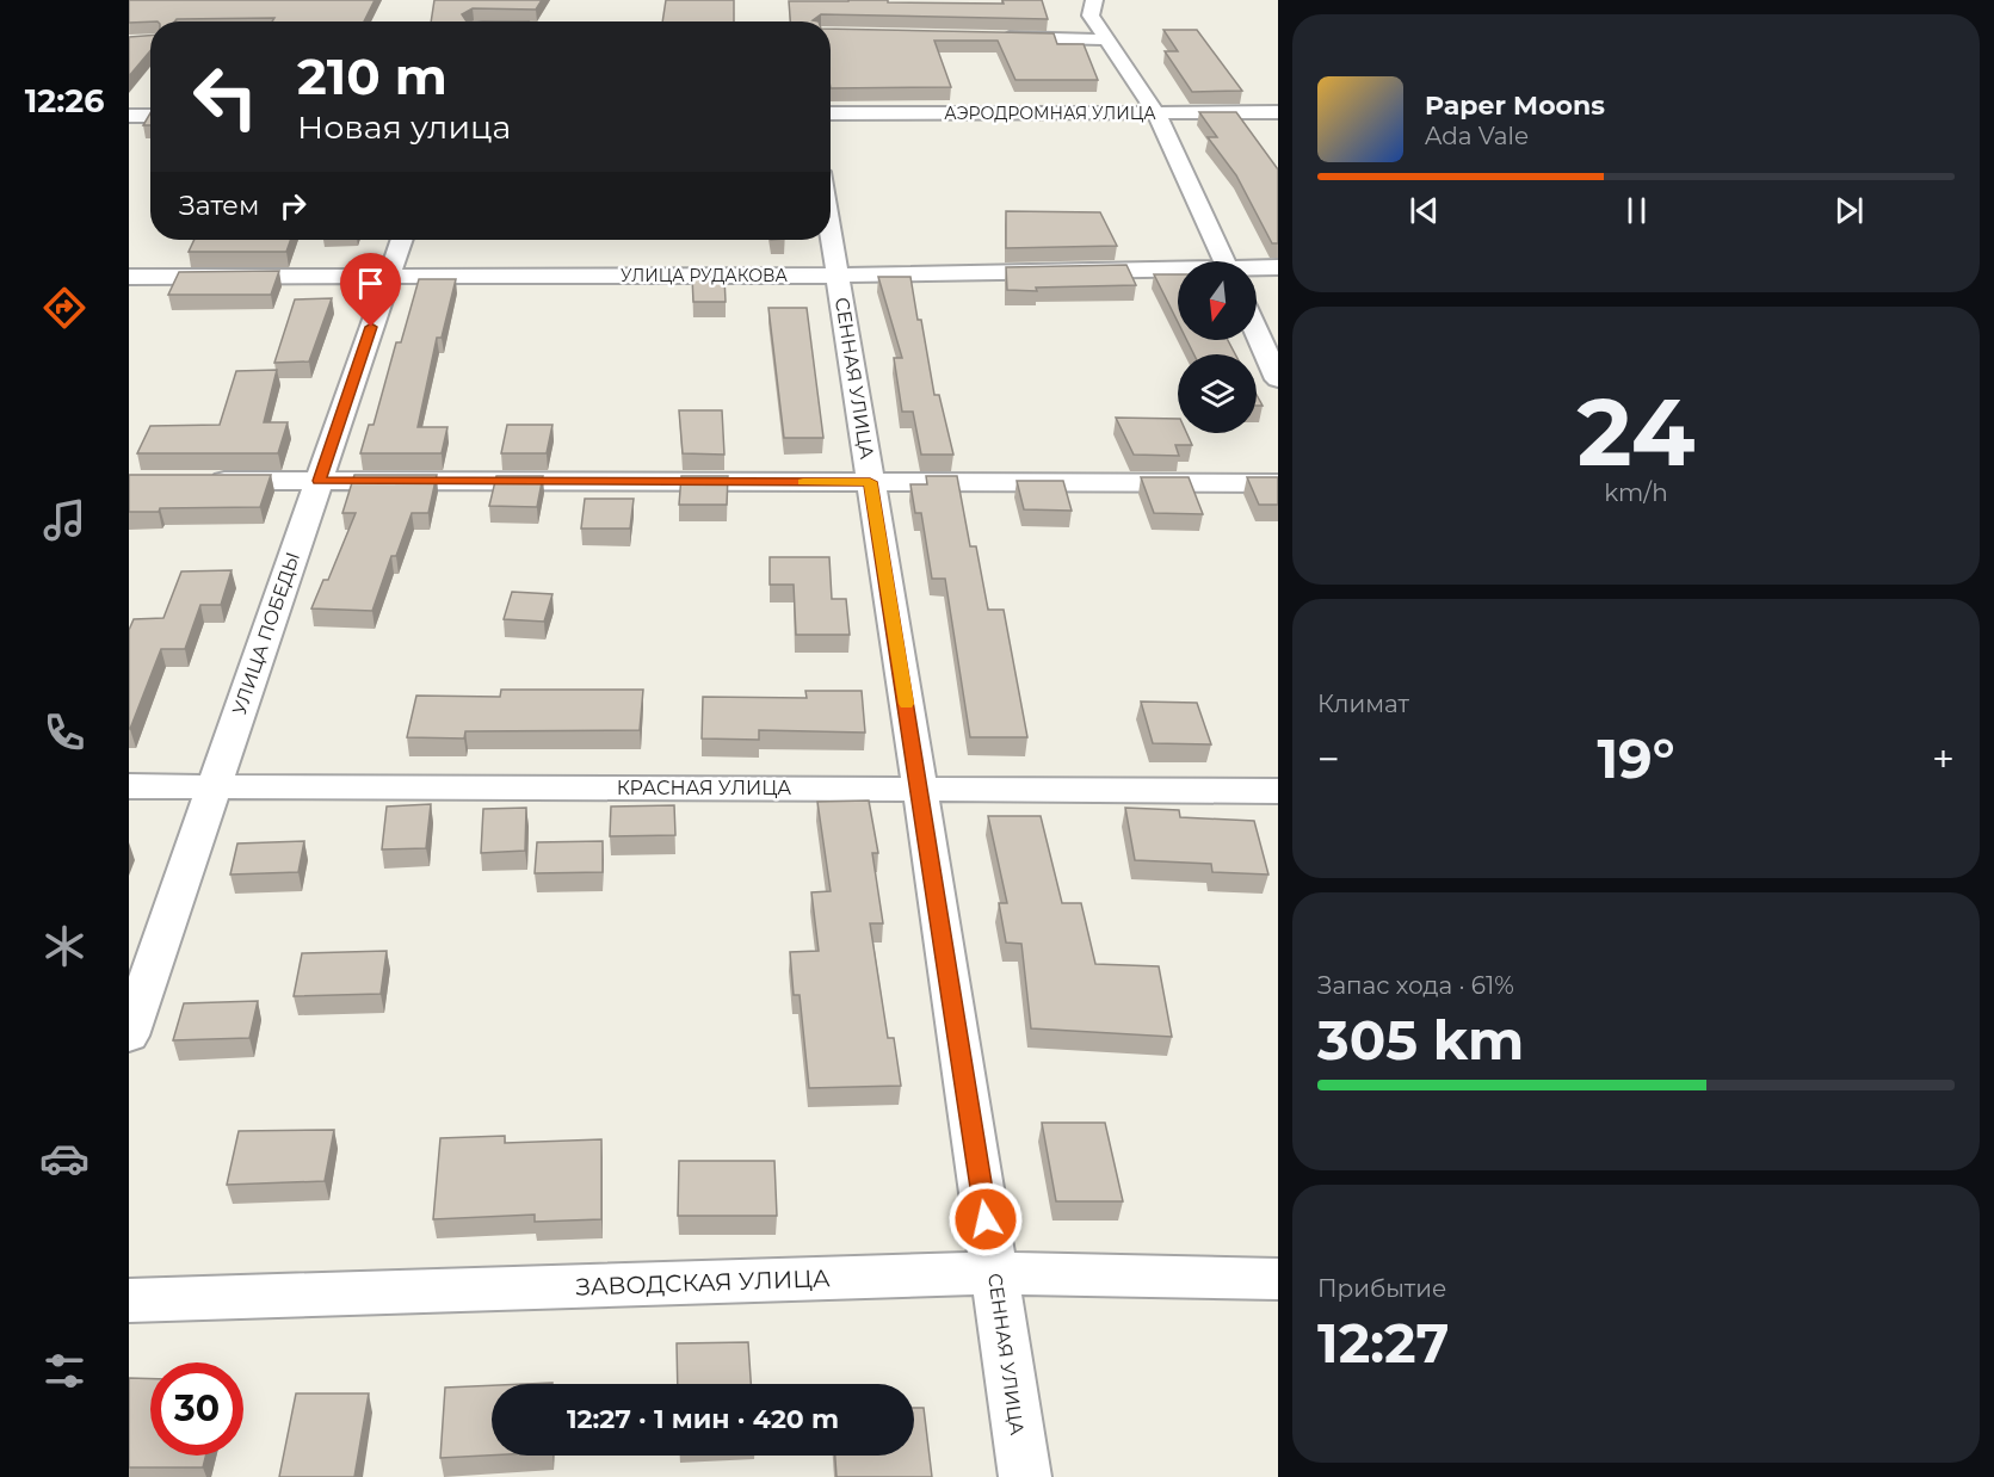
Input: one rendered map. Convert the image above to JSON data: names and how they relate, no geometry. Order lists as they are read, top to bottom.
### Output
{
  "streets": {
    "street": [
      "АЭРОДРОМНАЯ УЛИЦА",
      "УЛИЦА РУДАКОВА",
      "СЕННАЯ УЛИЦА",
      "УЛИЦА ПОБЕДЫ",
      "КРАСНАЯ УЛИЦА",
      "ЗАВОДСКАЯ УЛИЦА"
    ]
  },
  "crossings": [
    ["УЛИЦА РУДАКОВА", "СЕННАЯ УЛИЦА"],
    ["УЛИЦА РУДАКОВА", "УЛИЦА ПОБЕДЫ"],
    ["СЕННАЯ УЛИЦА", "КРАСНАЯ УЛИЦА"],
    ["СЕННАЯ УЛИЦА", "ЗАВОДСКАЯ УЛИЦА"],
    ["УЛИЦА ПОБЕДЫ", "КРАСНАЯ УЛИЦА"]
  ],
  "north": "bottom",
  "page": {
    "tabs": "12:26",
    "turn": ["210 m", "Новая улица"],
    "song": ["Paper Moons", "Ada Vale"],
    "then": "Затем",
    "tile": [
      ["24", "km/h"],
      "Климат",
      ["Запас хода · 61%", "305 km"],
      ["Прибытие", "12:27"]
    ],
    "heat": ["−", "19°", "+"],
    "limit": "30",
    "trip": "12:27 · 1 мин · 420 m"
  }
}
